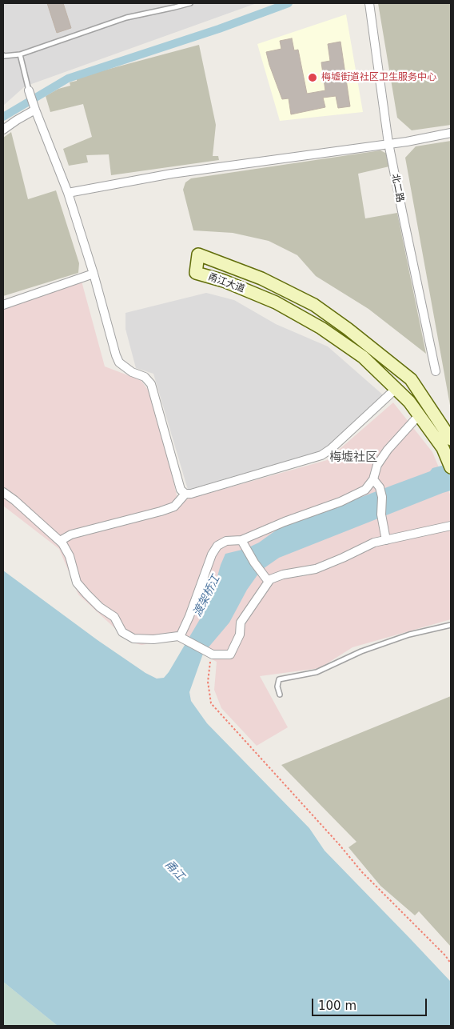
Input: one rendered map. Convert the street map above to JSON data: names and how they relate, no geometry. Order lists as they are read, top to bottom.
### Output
{
  "streets": {
    "main road": ["甬江大道"],
    "street": ["北二路"]
  },
  "districts": ["梅墟社区"],
  "water": ["渡架桥江", "甬江"],
  "places": ["梅墟街道社区卫生服务中心"],
  "scale_bar": "100 m"
}
